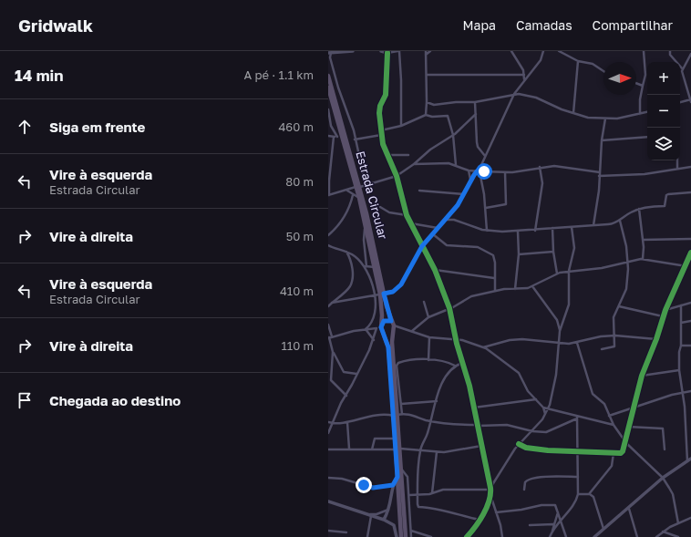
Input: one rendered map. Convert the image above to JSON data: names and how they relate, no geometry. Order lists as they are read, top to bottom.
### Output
{
  "streets": {
    "main road": ["Estrada Circular"]
  },
  "north": "right",
  "page": {
    "header": "Gridwalk",
    "nav": ["Mapa", "Camadas", "Compartilhar"],
    "heading": ["14 min", "A pé · 1.1 km"],
    "map_buttons": ["+", "−"],
    "list": [
      ["Siga em frente", "460 m"],
      ["Vire à esquerda", "Estrada Circular", "80 m"],
      ["Vire à direita", "50 m"],
      ["Vire à esquerda", "Estrada Circular", "410 m"],
      ["Vire à direita", "110 m"],
      "Chegada ao destino"
    ]
  }
}
